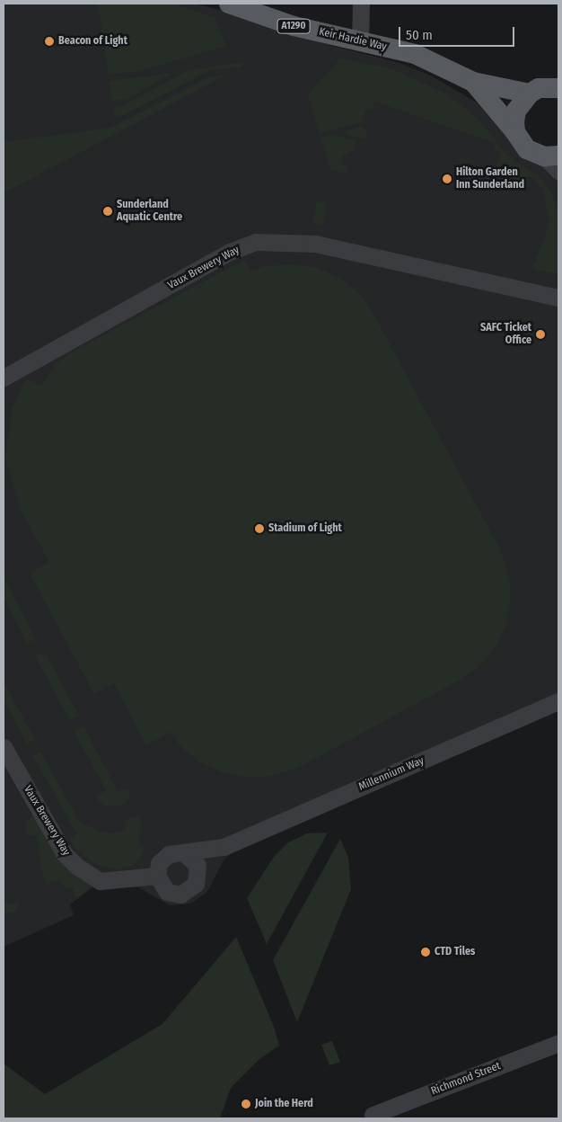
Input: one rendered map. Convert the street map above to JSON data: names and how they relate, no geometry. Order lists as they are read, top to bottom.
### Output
{
  "streets": {
    "main road": ["A1290", "Keir Hardie Way"],
    "street": ["Vaux Brewery Way", "Millennium Way", "Richmond Street"]
  },
  "crossings": [
    ["A1290", "Keir Hardie Way"],
    ["Vaux Brewery Way", "Millennium Way"]
  ],
  "places": [
    "Beacon of Light",
    "Hilton Garden Inn Sunderland",
    "Sunderland Aquatic Centre",
    "SAFC Ticket Office",
    "Stadium of Light",
    "CTD Tiles",
    "Join the Herd"
  ],
  "scale_bar": "50 m"
}
